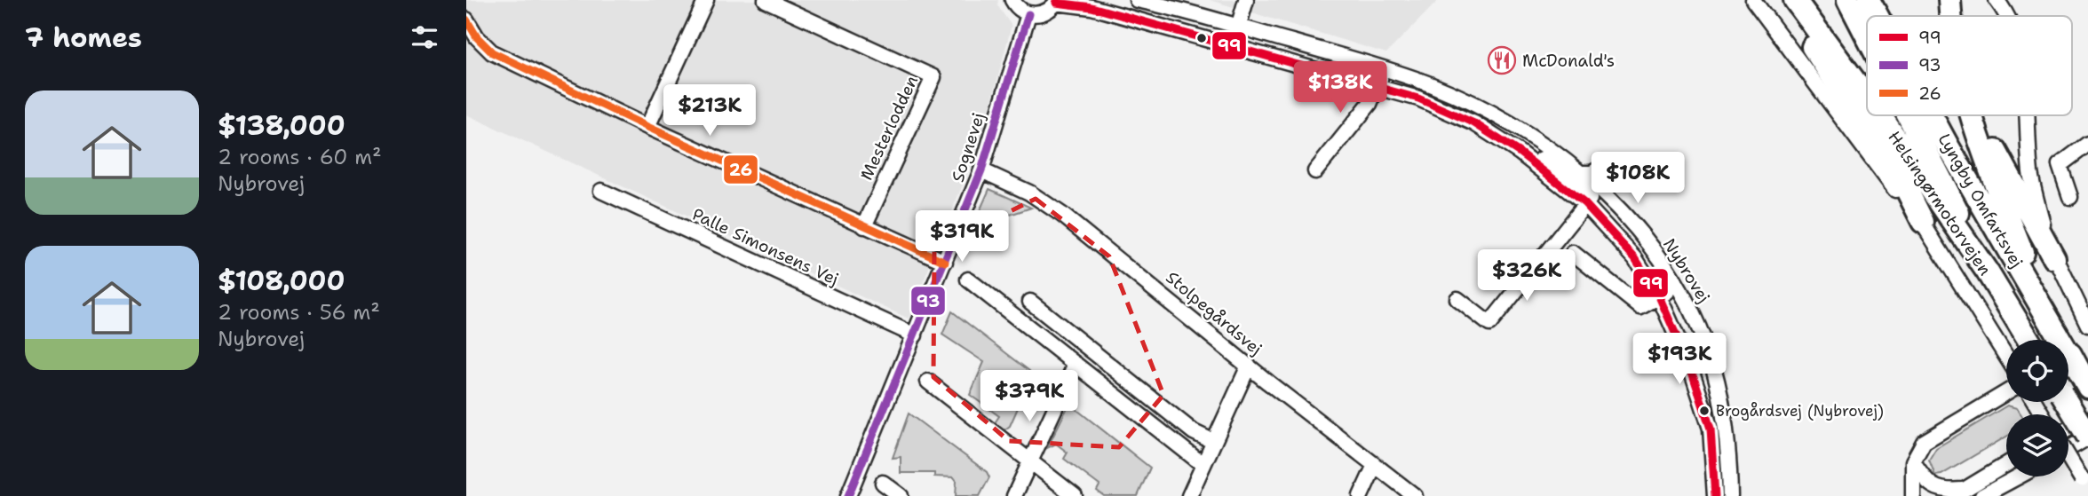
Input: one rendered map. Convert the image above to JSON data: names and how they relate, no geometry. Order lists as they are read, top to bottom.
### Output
{
  "streets": {
    "highway": ["Lyngby Omfartsvej", "Helsingørmotorvejen"],
    "street": [
      "Mesterlodden",
      "Sognevej",
      "Palle Simonsens Vej",
      "Nybrovej",
      "Stolpegårdsvej"
    ]
  },
  "crossings": [
    ["Sognevej", "Palle Simonsens Vej"],
    ["Sognevej", "Stolpegårdsvej"],
    ["Lyngby Omfartsvej", "Helsingørmotorvejen"]
  ],
  "places": {
    "restaurant": ["McDonald's"],
    "other": ["Brogårdsvej (Nybrovej)"]
  },
  "lines": ["transit line 99", "transit line 93", "transit line 26"],
  "legend": ["99", "93", "26"],
  "page": {
    "heading": "7 homes",
    "price": [
      "$138K",
      "$213K",
      "$108K",
      "$319K",
      "$326K",
      "$193K",
      "$379K"
    ],
    "list": [
      {
        "name": "$138,000",
        "note": "2 rooms · 60 m² · Nybrovej"
      },
      {
        "name": "$108,000",
        "note": "2 rooms · 56 m² · Nybrovej"
      }
    ]
  }
}
